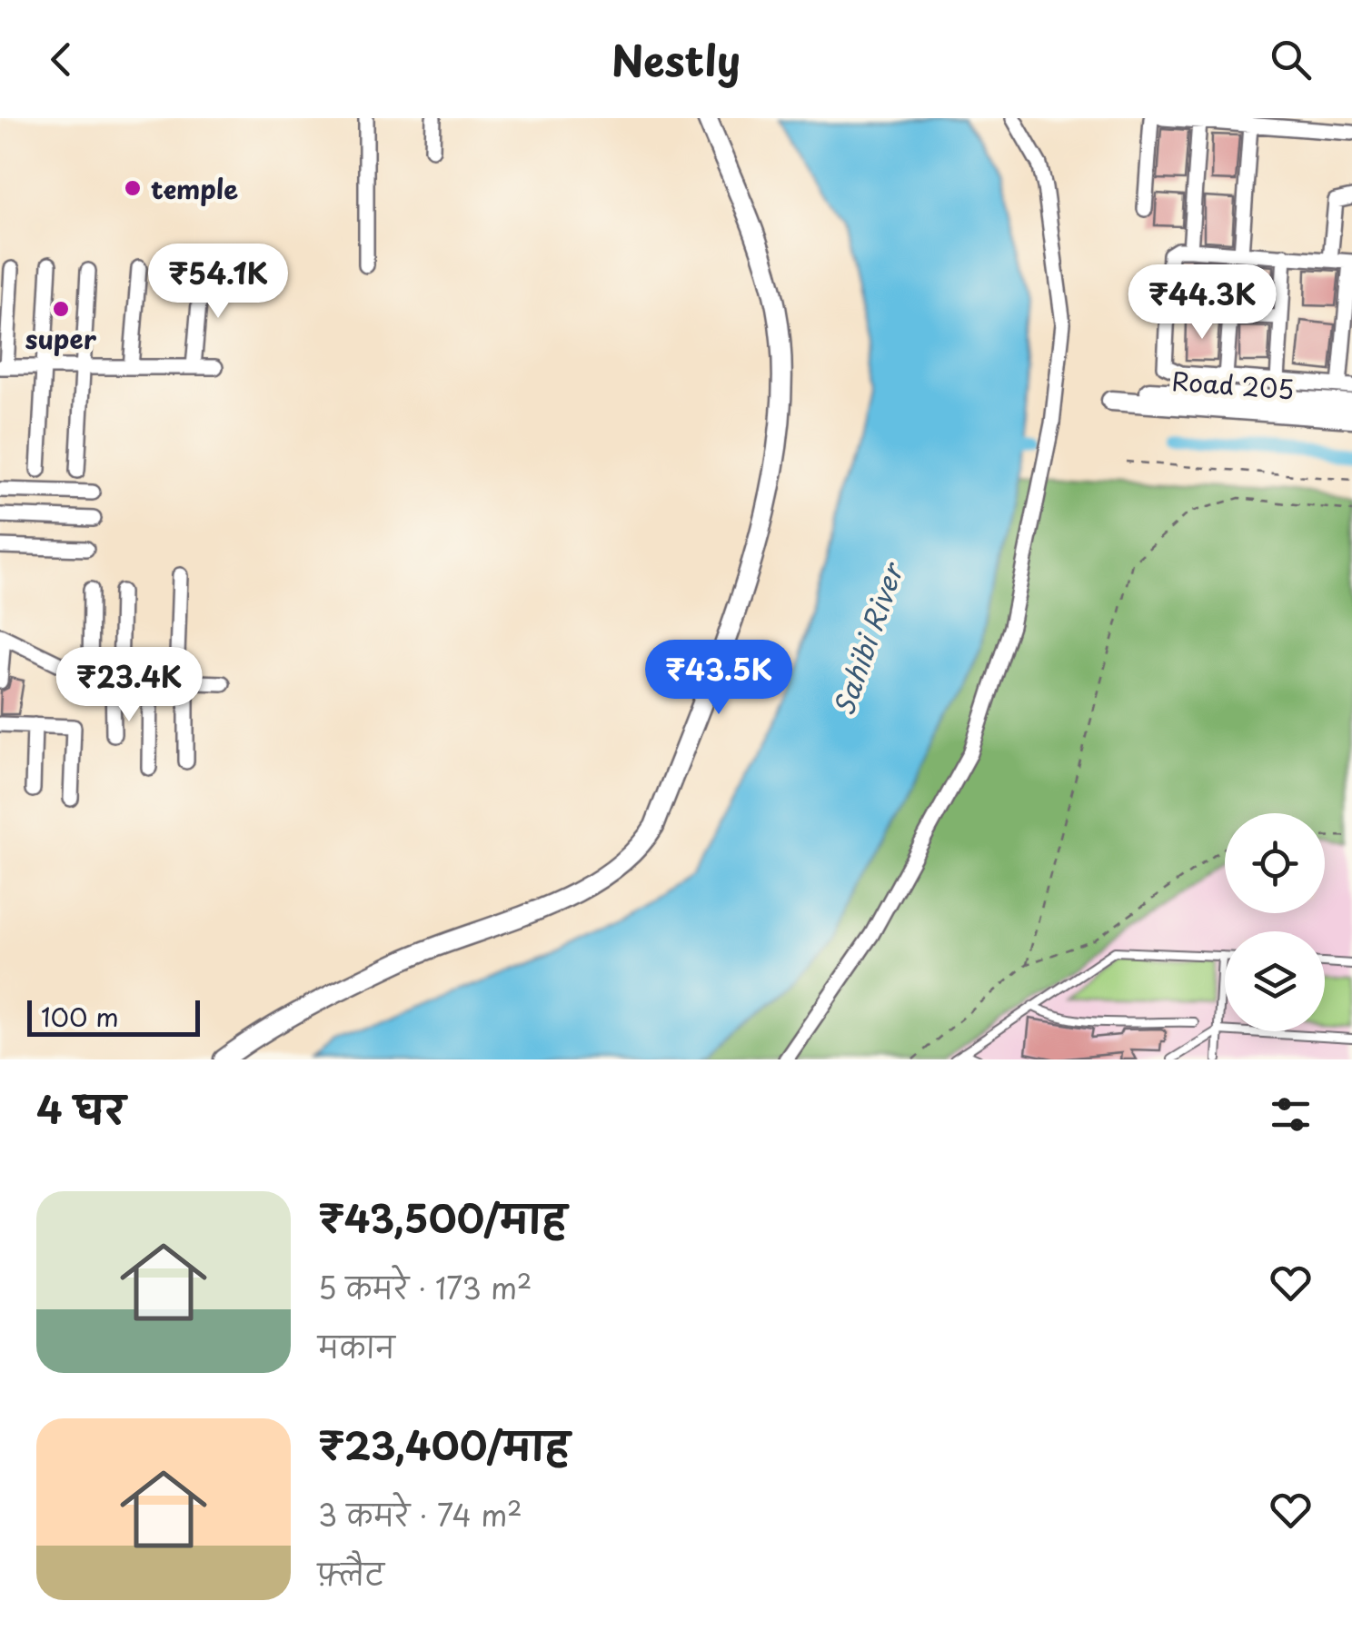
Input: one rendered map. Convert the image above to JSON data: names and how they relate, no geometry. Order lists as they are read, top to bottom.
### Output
{
  "streets": {
    "street": ["Road 205"]
  },
  "water": ["Sahibi River"],
  "places": ["temple", "super"],
  "scale_bar": "100 m",
  "page": {
    "header": "Nestly",
    "price": [
      "₹54.1K",
      "₹44.3K",
      "₹43.5K",
      "₹23.4K"
    ],
    "scale": "100 m",
    "heading": "4 घर",
    "list": [
      {
        "name": "₹43,500/माह",
        "note": "5 कमरे · 173 m² · मकान"
      },
      {
        "name": "₹23,400/माह",
        "note": "3 कमरे · 74 m² · फ़्लैट"
      }
    ]
  }
}
